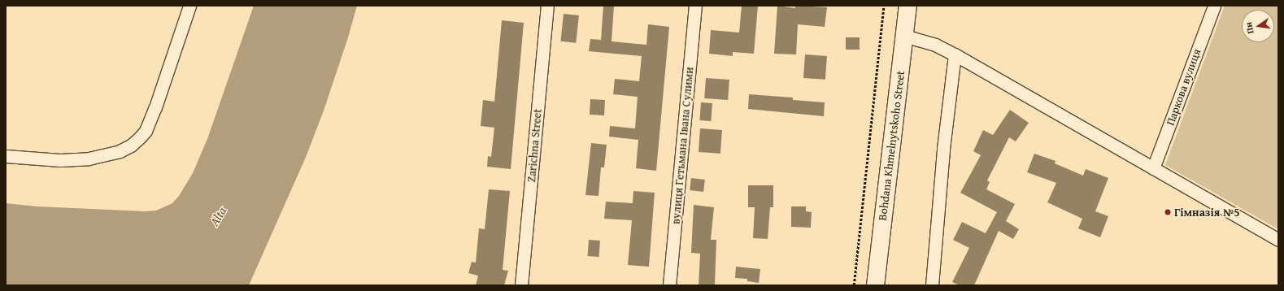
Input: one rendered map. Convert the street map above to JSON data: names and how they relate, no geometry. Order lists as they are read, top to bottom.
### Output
{
  "streets": {
    "main road": ["Bohdana Khmelnytskoho Street"],
    "street": ["Паркова вулиця", "Zarichna Street", "вулиця Гетьмана Івана Сулими"]
  },
  "water": ["Alta"],
  "places": ["Гімназія №5"],
  "north": "left"
}
